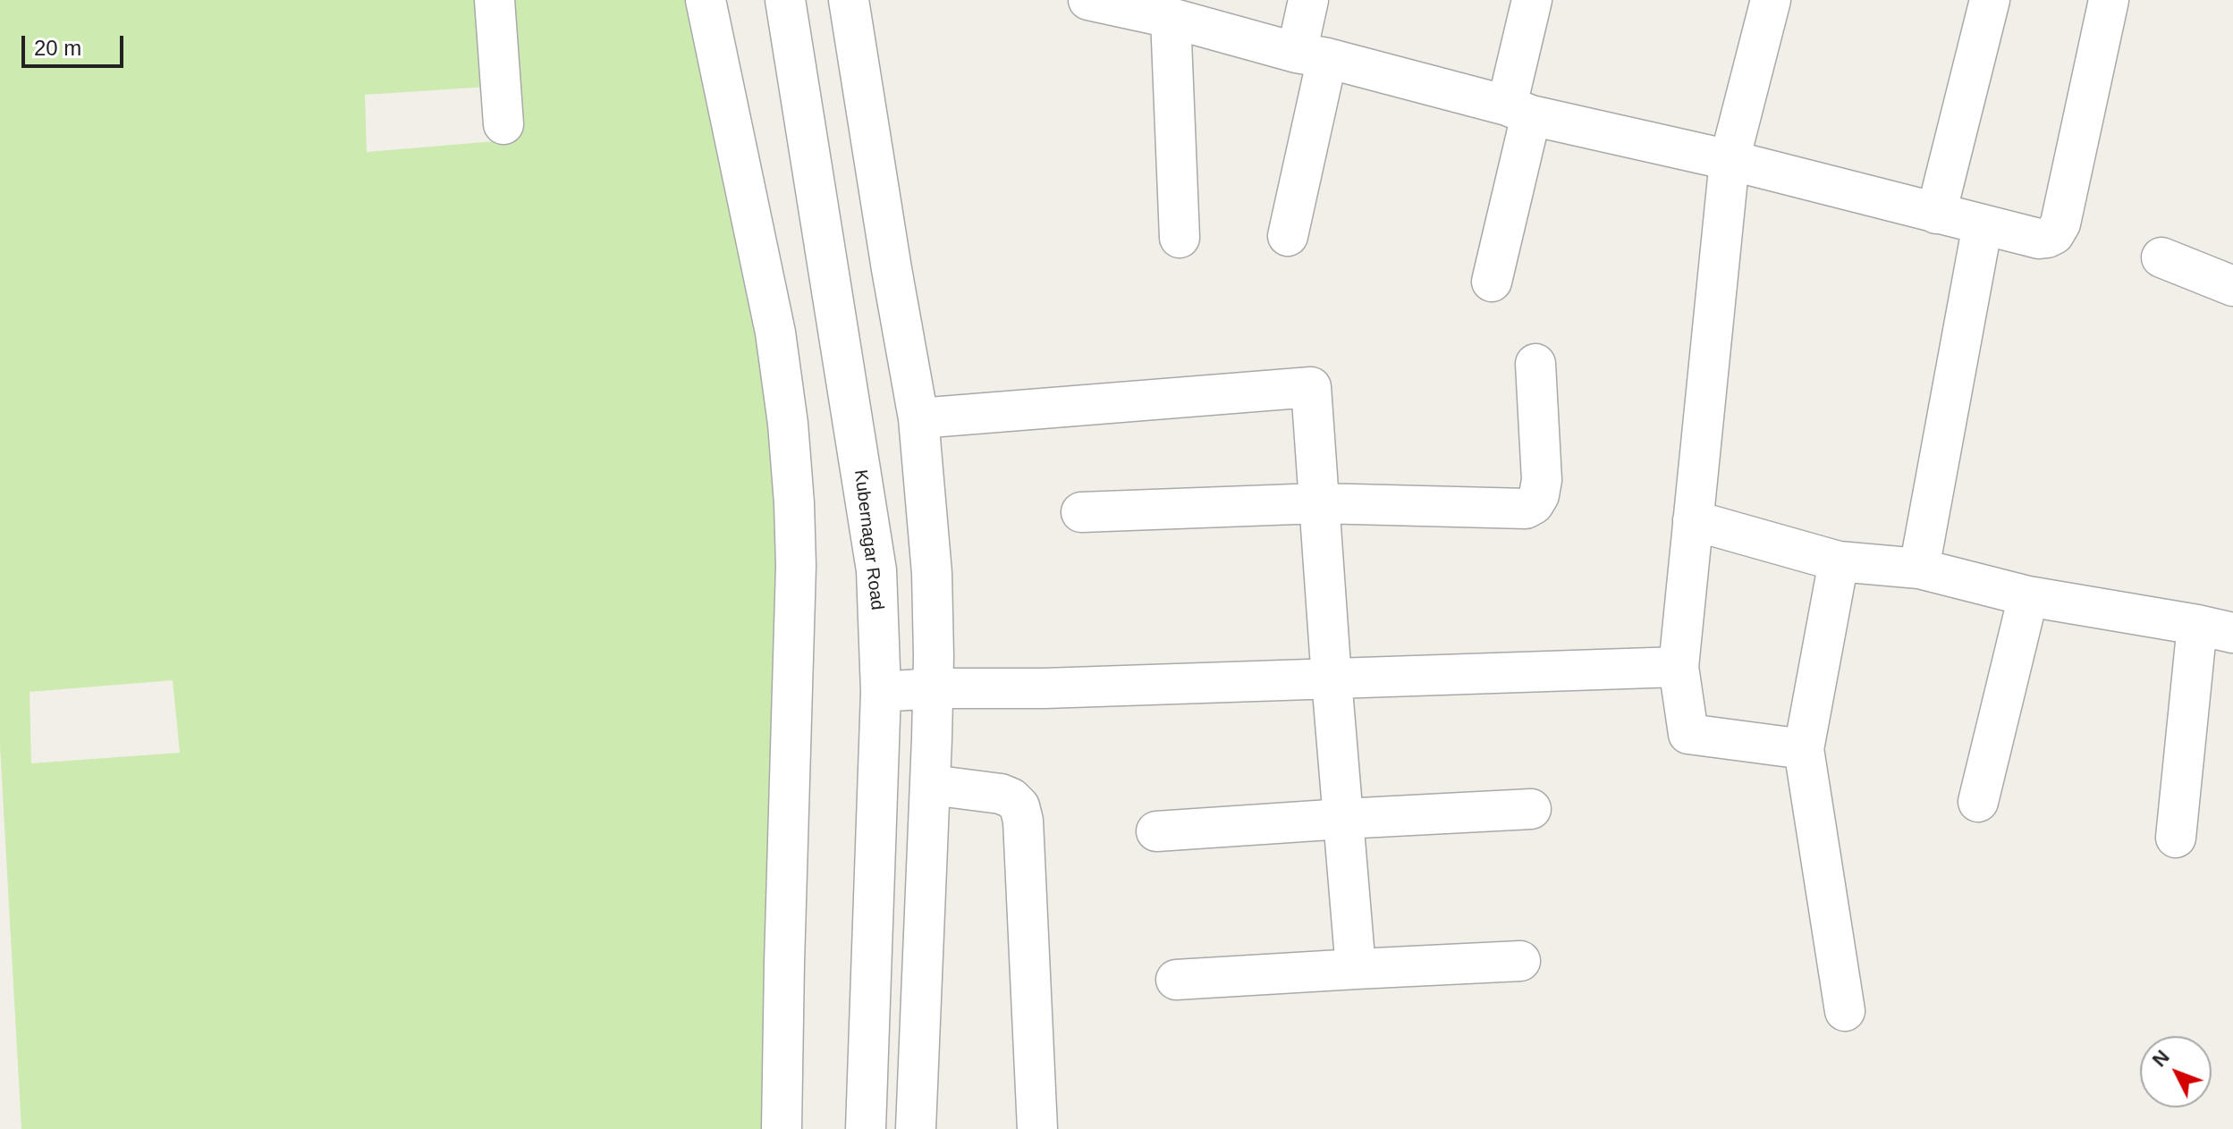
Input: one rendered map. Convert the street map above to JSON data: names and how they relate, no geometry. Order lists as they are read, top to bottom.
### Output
{
  "streets": {
    "street": ["Kubernagar Road"]
  },
  "scale_bar": "20 m",
  "north": "top left"
}
